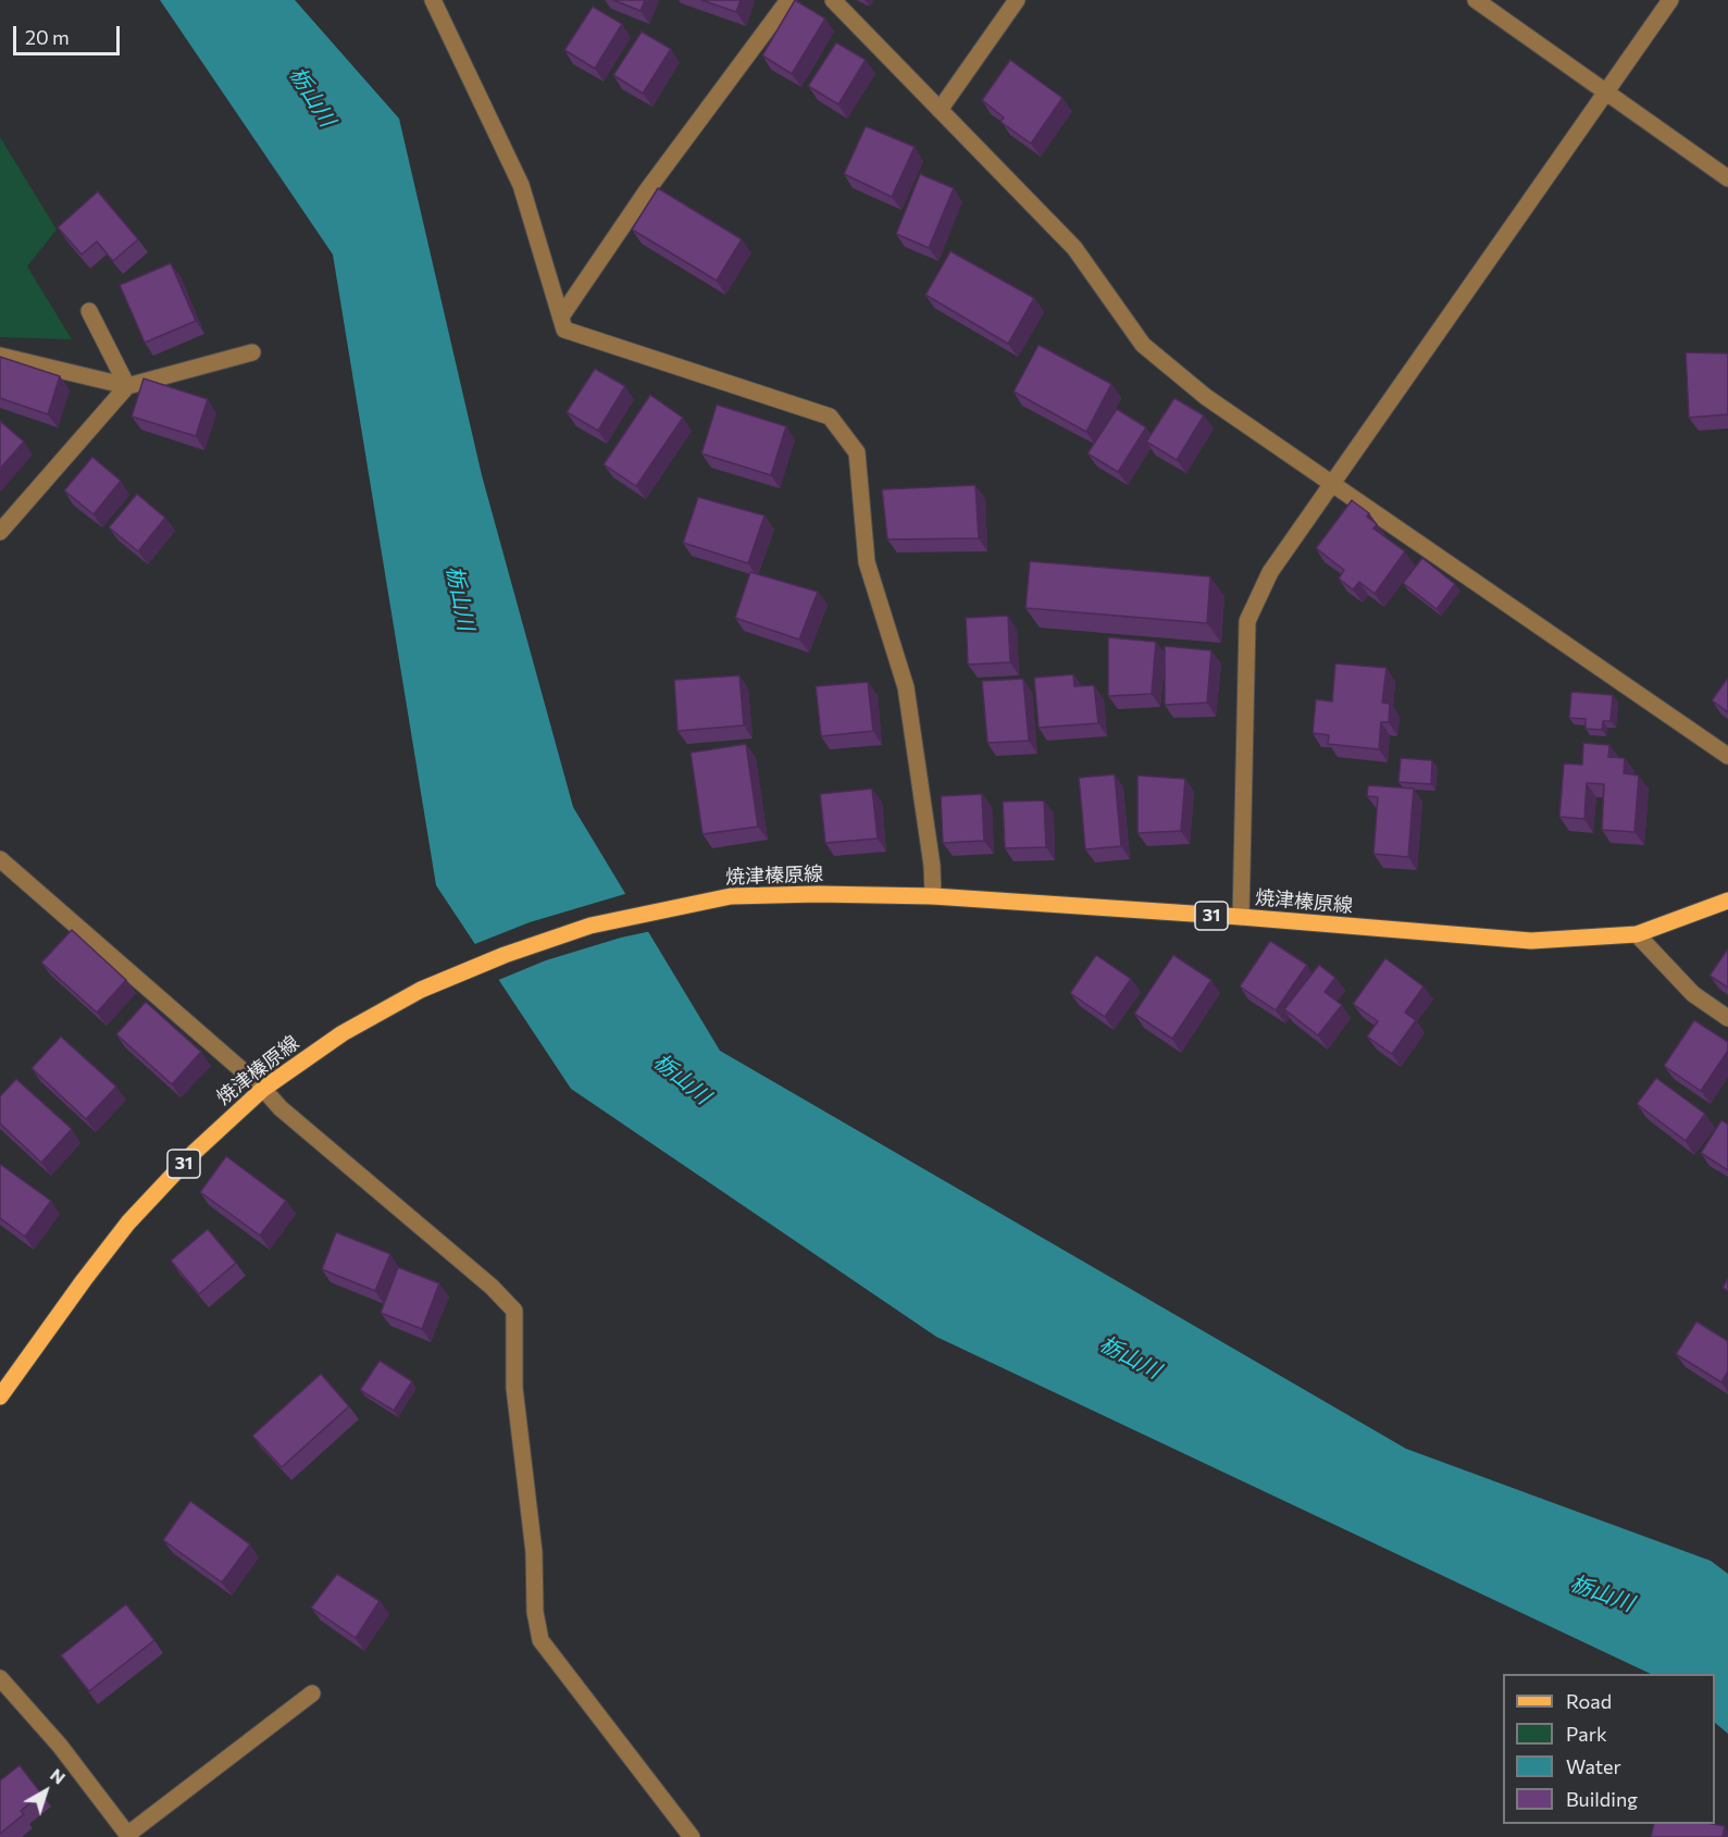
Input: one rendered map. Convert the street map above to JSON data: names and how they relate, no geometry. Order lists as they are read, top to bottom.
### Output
{
  "streets": {
    "main road": ["焼津榛原線", "31"]
  },
  "water": ["栃山川"],
  "legend": [
    "Road",
    "Park",
    "Water",
    "Building"
  ],
  "scale_bar": "20 m",
  "north": "top right"
}
